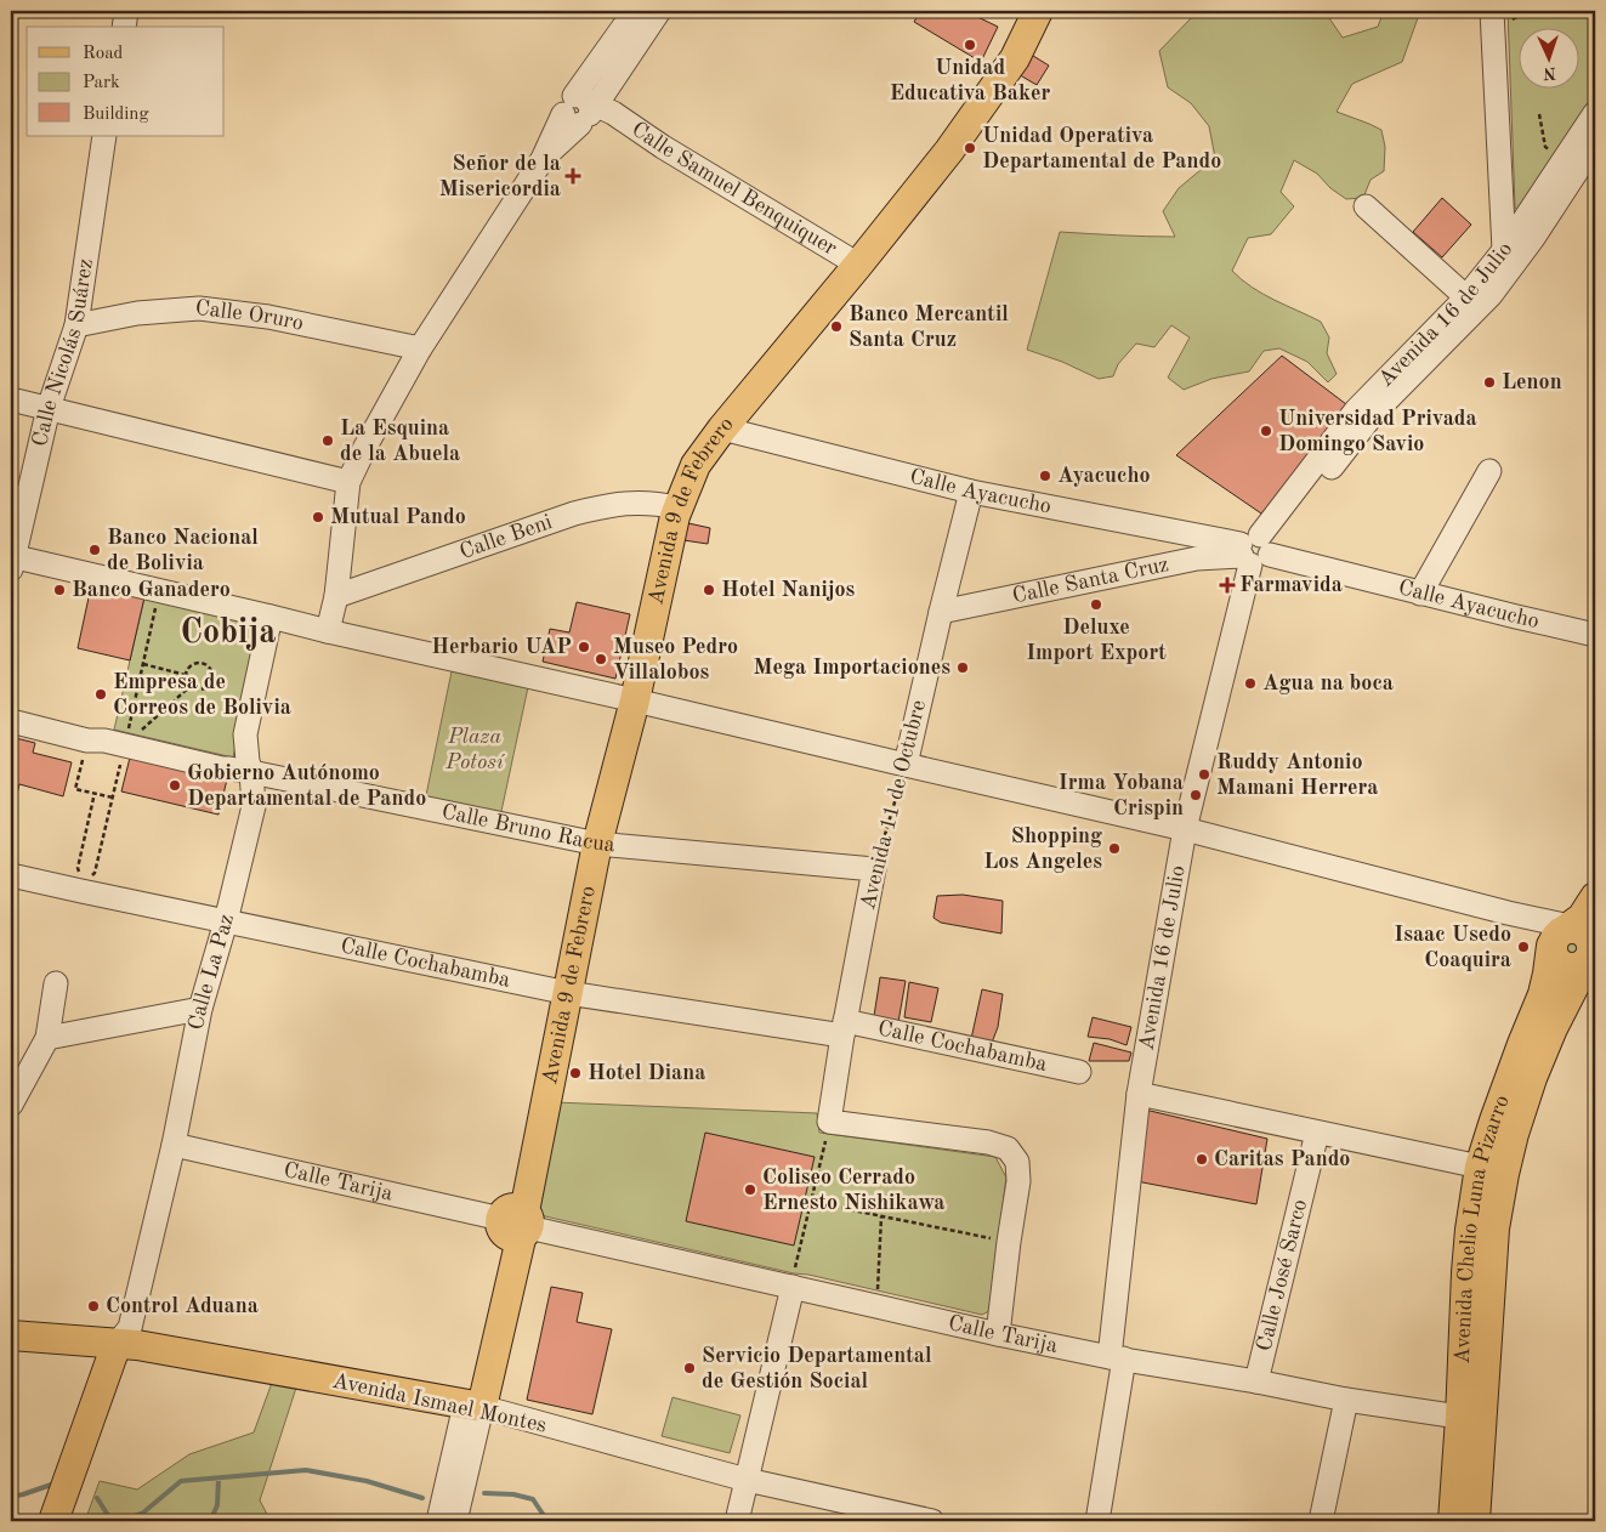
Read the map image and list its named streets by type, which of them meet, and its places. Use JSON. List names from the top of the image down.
{
  "streets": {
    "main road": ["Avenida 9 de Febrero", "Avenida Chelio Luna Pizarro", "Avenida Ismael Montes"],
    "street": [
      "Calle Samuel Benquiquer",
      "Avenida 16 de Julio",
      "Calle Oruro",
      "Calle Nicolás Suárez",
      "Calle Ayacucho",
      "Calle Beni",
      "Calle Santa Cruz",
      "Avenida 11 de Octubre",
      "Calle Bruno Racua",
      "Calle Cochabamba",
      "Calle La Paz",
      "Calle Tarija",
      "Calle José Sarco"
    ]
  },
  "crossings": [
    ["Calle Samuel Benquiquer", "Avenida 9 de Febrero"],
    ["Avenida 16 de Julio", "Calle Ayacucho"],
    ["Avenida 16 de Julio", "Calle Santa Cruz"],
    ["Avenida 16 de Julio", "Calle Tarija"],
    ["Calle Oruro", "Calle Nicolás Suárez"],
    ["Calle Ayacucho", "Avenida 9 de Febrero"],
    ["Calle Ayacucho", "Calle Santa Cruz"],
    ["Calle Ayacucho", "Avenida 11 de Octubre"],
    ["Avenida 9 de Febrero", "Calle Beni"],
    ["Avenida 9 de Febrero", "Calle Bruno Racua"],
    ["Avenida 9 de Febrero", "Calle Cochabamba"],
    ["Avenida 9 de Febrero", "Calle Tarija"],
    ["Avenida 9 de Febrero", "Avenida Ismael Montes"],
    ["Calle Santa Cruz", "Avenida 11 de Octubre"],
    ["Avenida 11 de Octubre", "Calle Bruno Racua"],
    ["Avenida 11 de Octubre", "Calle Cochabamba"],
    ["Calle Bruno Racua", "Calle La Paz"],
    ["Calle Cochabamba", "Calle La Paz"],
    ["Calle La Paz", "Calle Tarija"],
    ["Calle La Paz", "Avenida Ismael Montes"],
    ["Calle Tarija", "Avenida Chelio Luna Pizarro"],
    ["Calle Tarija", "Calle José Sarco"]
  ],
  "districts": ["Cobija"],
  "parks": ["Plaza Potosí"],
  "places": {
    "other": [
      "Unidad Educativa Baker",
      "Unidad Operativa Departamental de Pando",
      "Banco Mercantil Santa Cruz",
      "Lenon",
      "Universidad Privada Domingo Savio",
      "La Esquina de la Abuela",
      "Ayacucho",
      "Mutual Pando",
      "Banco Nacional de Bolivia",
      "Banco Ganadero",
      "Hotel Nanijos",
      "Deluxe Import Export",
      "Herbario UAP",
      "Museo Pedro Villalobos",
      "Mega Importaciones",
      "Agua na boca",
      "Empresa de Correos de Bolivia",
      "Ruddy Antonio Mamani Herrera",
      "Gobierno Autónomo Departamental de Pando",
      "Irma Yobana Crispin",
      "Shopping Los Angeles",
      "Isaac Usedo Coaquira",
      "Hotel Diana",
      "Caritas Pando",
      "Coliseo Cerrado Ernesto Nishikawa",
      "Control Aduana",
      "Servicio Departamental de Gestión Social"
    ],
    "health": ["Señor de la Misericordia", "Farmavida"]
  },
  "legend": ["Road", "Park", "Building"],
  "north": "bottom"
}
